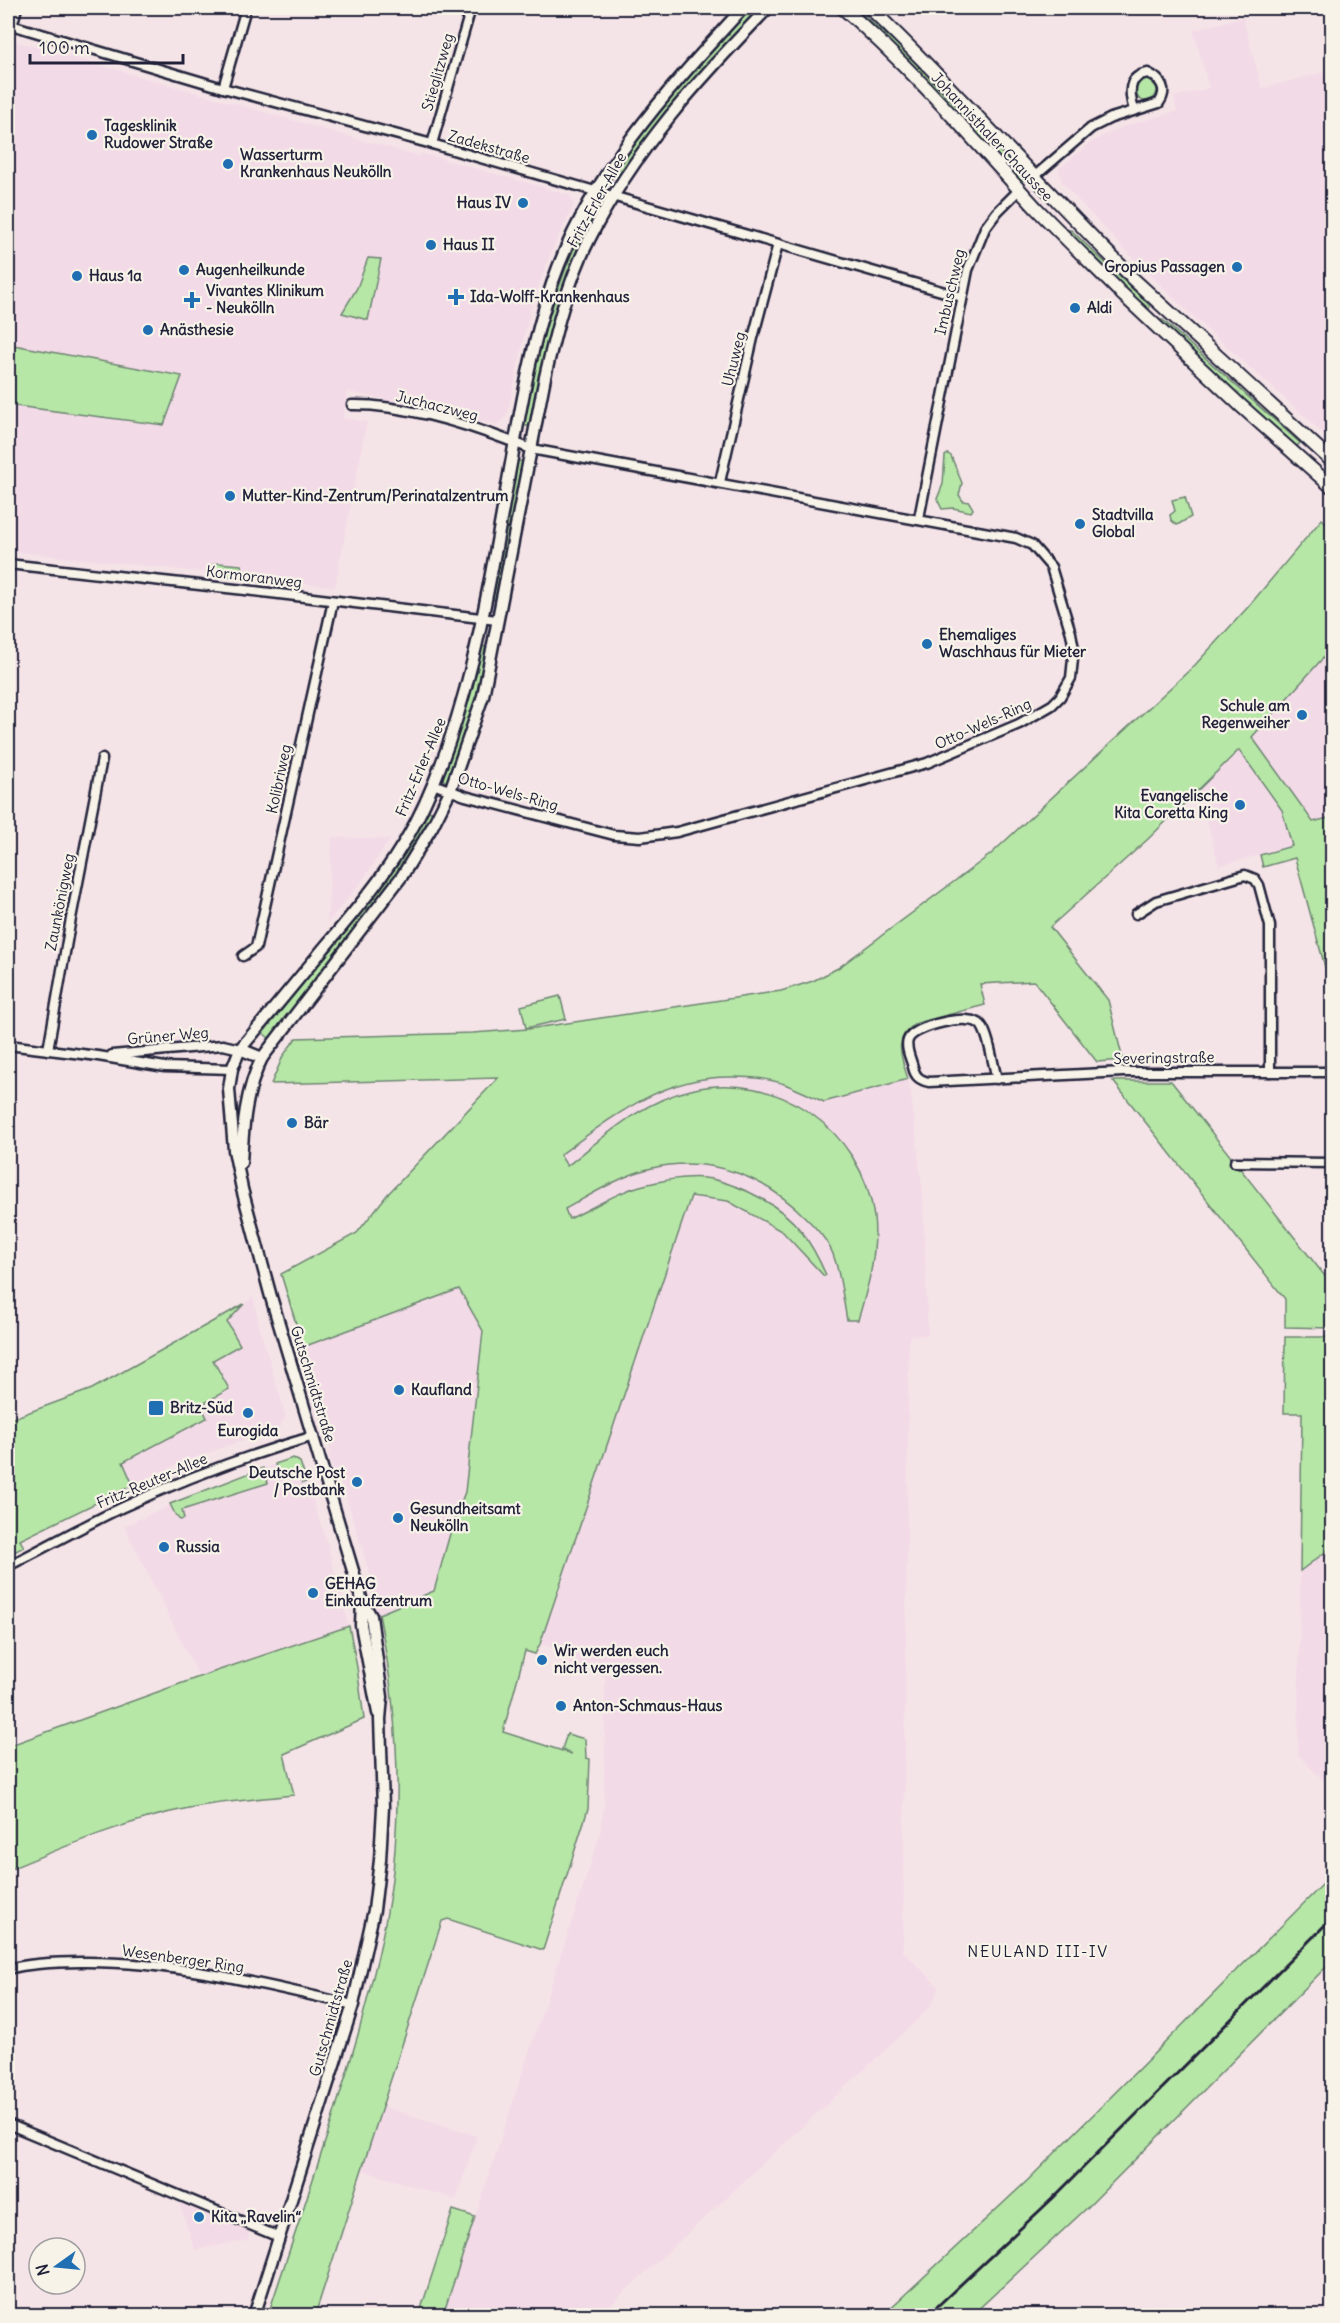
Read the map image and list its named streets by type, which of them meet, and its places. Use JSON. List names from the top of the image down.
{
  "streets": {
    "main road": ["Johannisthaler Chaussee", "Imbuschweg"],
    "street": [
      "Stieglitzweg",
      "Zadekstraße",
      "Fritz-Erler-Allee",
      "Uhuweg",
      "Juchaczweg",
      "Kormoranweg",
      "Otto-Wels-Ring",
      "Kolibriweg",
      "Zaunkönigweg",
      "Grüner Weg",
      "Severingstraße",
      "Gutschmidtstraße",
      "Fritz-Reuter-Allee",
      "Wesenberger Ring"
    ]
  },
  "crossings": [
    ["Stieglitzweg", "Zadekstraße"],
    ["Johannisthaler Chaussee", "Imbuschweg"],
    ["Zadekstraße", "Fritz-Erler-Allee"],
    ["Zadekstraße", "Imbuschweg"],
    ["Zadekstraße", "Uhuweg"],
    ["Fritz-Erler-Allee", "Juchaczweg"],
    ["Fritz-Erler-Allee", "Kormoranweg"],
    ["Fritz-Erler-Allee", "Otto-Wels-Ring"],
    ["Fritz-Erler-Allee", "Grüner Weg"],
    ["Fritz-Erler-Allee", "Gutschmidtstraße"],
    ["Imbuschweg", "Otto-Wels-Ring"],
    ["Uhuweg", "Otto-Wels-Ring"],
    ["Kormoranweg", "Kolibriweg"],
    ["Zaunkönigweg", "Grüner Weg"],
    ["Grüner Weg", "Gutschmidtstraße"],
    ["Gutschmidtstraße", "Fritz-Reuter-Allee"],
    ["Gutschmidtstraße", "Wesenberger Ring"]
  ],
  "districts": ["NEULAND III-IV"],
  "places": {
    "other": [
      "Tagesklinik Rudower Straße",
      "Wasserturm Krankenhaus Neukölln",
      "Haus IV",
      "Haus II",
      "Gropius Passagen",
      "Augenheilkunde",
      "Haus 1a",
      "Aldi",
      "Anästhesie",
      "Mutter-Kind-Zentrum/Perinatalzentrum",
      "Stadtvilla Global",
      "Ehemaliges Waschhaus für Mieter",
      "Schule am Regenweiher",
      "Evangelische Kita Coretta King",
      "Bär",
      "Kaufland",
      "Eurogida",
      "Deutsche Post / Postbank",
      "Gesundheitsamt Neukölln",
      "Russia",
      "GEHAG Einkaufzentrum",
      "Wir werden euch nicht vergessen.",
      "Anton-Schmaus-Haus",
      "Kita „Ravelin“"
    ],
    "health": ["Ida-Wolff-Krankenhaus", "Vivantes Klinikum - Neukölln"],
    "transit": ["Britz-Süd"]
  },
  "scale_bar": "100 m",
  "north": "left"
}
